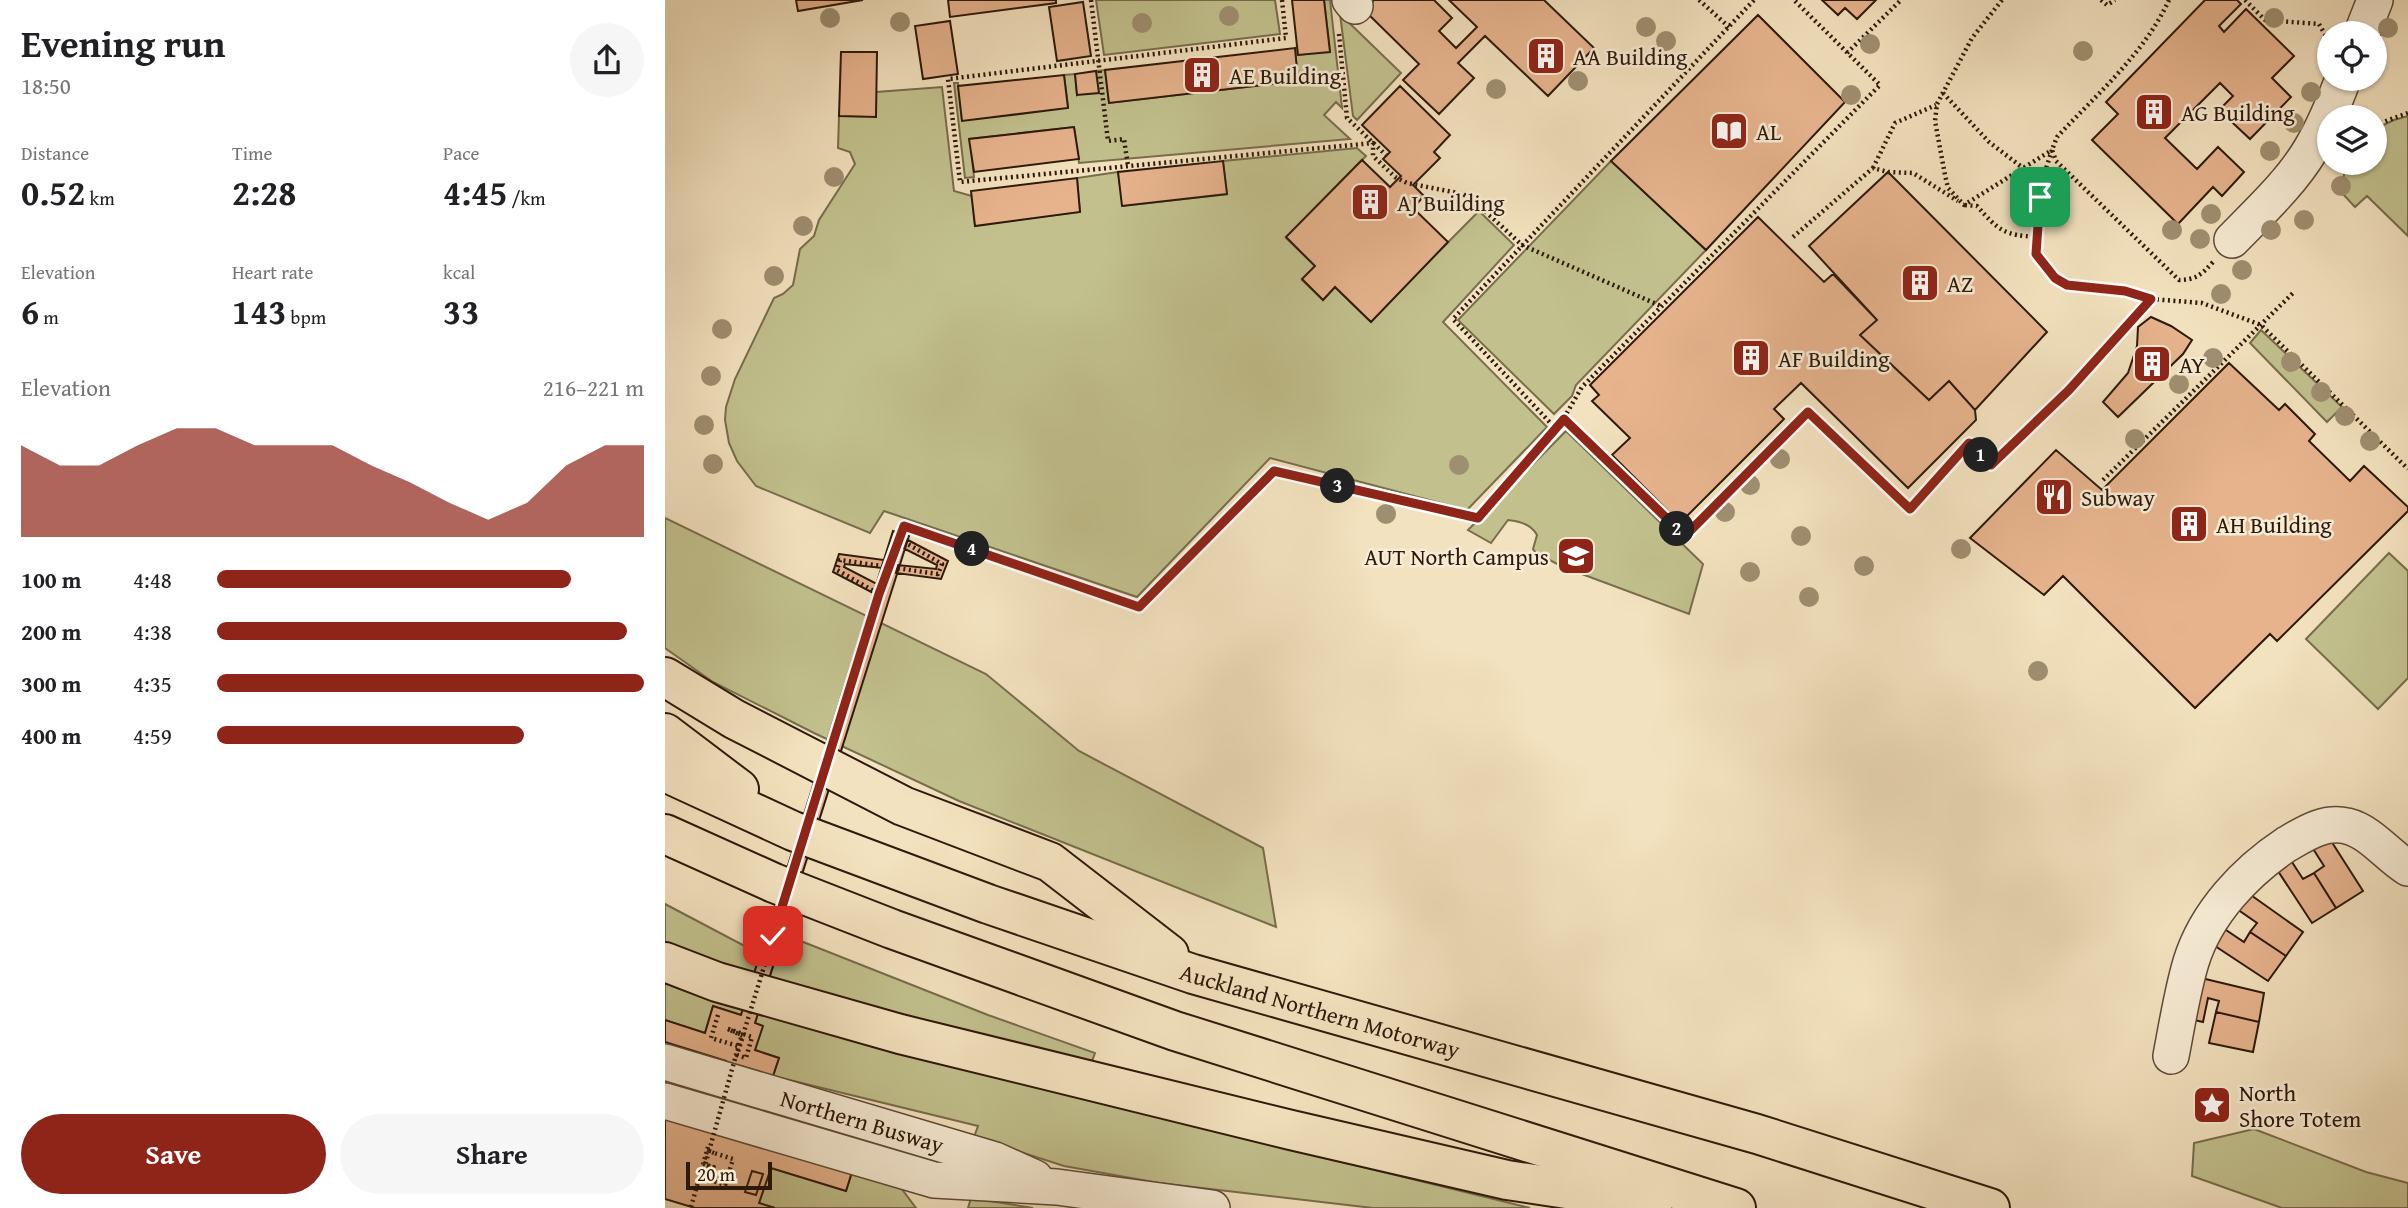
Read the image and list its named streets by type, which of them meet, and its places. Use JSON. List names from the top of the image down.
{
  "streets": {
    "highway": ["Auckland Northern Motorway"],
    "lane": ["Northern Busway"]
  },
  "places": {
    "building": [
      "AA Building",
      "AE Building",
      "AG Building",
      "AJ Building",
      "AZ",
      "AF Building",
      "AY",
      "AH Building"
    ],
    "library": ["AL"],
    "restaurant": ["Subway"],
    "school or university": ["AUT North Campus"],
    "place": ["North Shore Totem"]
  },
  "scale_bar": "20 m",
  "page": {
    "heading": ["Evening run", "18:50"],
    "stats": [
      ["Distance", "0.52 km"],
      ["Time", "2:28"],
      ["Pace", "4:45 /km"],
      ["Elevation", "6 m"],
      ["Heart rate", "143 bpm"],
      ["kcal", "33"]
    ],
    "chart": ["Elevation", "216–221 m"],
    "pins": [
      "1",
      "3",
      "2",
      "4"
    ],
    "list": [
      {
        "name": "100 m",
        "note": "4:48"
      },
      {
        "name": "200 m",
        "note": "4:38"
      },
      {
        "name": "300 m",
        "note": "4:35"
      },
      {
        "name": "400 m",
        "note": "4:59"
      }
    ],
    "buttons": ["Save", "Share"],
    "scale": "20 m"
  }
}
